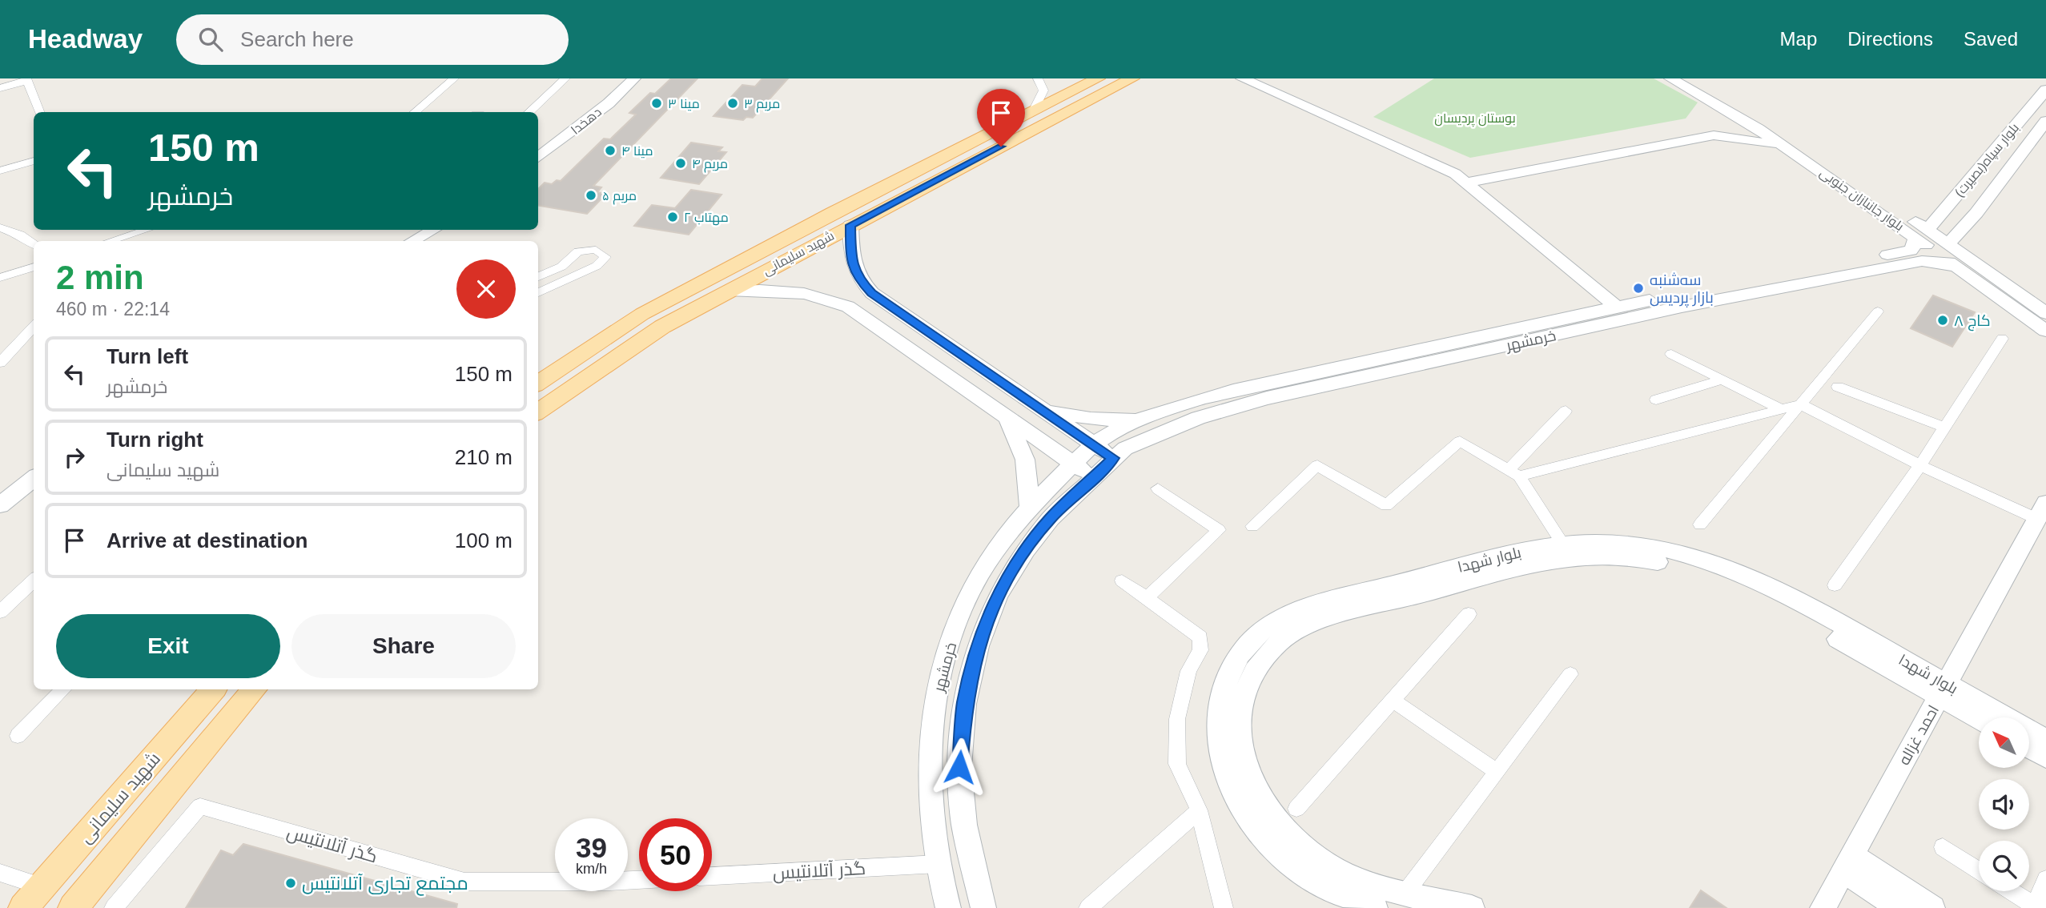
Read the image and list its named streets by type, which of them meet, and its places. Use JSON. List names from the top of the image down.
{
  "streets": {
    "main road": [
      "دهخدا",
      "بلوار سپاه(بصیرت)",
      "بلوار جانبازان جنوبی",
      "شهید سلیمانی",
      "خرمشهر",
      "بلوار شهدا",
      "احمد غزاله"
    ],
    "street": ["گذر آتلانتیس"]
  },
  "crossings": [
    ["بلوار سپاه(بصیرت)", "بلوار جانبازان جنوبی"],
    ["بلوار سپاه(بصیرت)", "خرمشهر"],
    ["بلوار جانبازان جنوبی", "خرمشهر"],
    ["خرمشهر", "گذر آتلانتیس"],
    ["بلوار شهدا", "احمد غزاله"]
  ],
  "parks": ["بوستان پردیسان"],
  "places": [
    "مینا ۳",
    "مریم ۳",
    "مینا ۴",
    "مریم ۴",
    "مریم ۵",
    "مهتاب ۲",
    "سه‌شنبه بازار پردیس",
    "کاج ۸",
    "مجتمع تجاری آتلانتیس"
  ],
  "north": "top left",
  "page": {
    "header": "Headway",
    "search": "Search here",
    "nav": ["Map", "Directions", "Saved"],
    "turn": ["150 m", "خرمشهر"],
    "heading": ["2 min", "460 m · 22:14"],
    "list": [
      {
        "name": "Turn left",
        "note": "خرمشهر",
        "value": "150 m"
      },
      {
        "name": "Turn right",
        "note": "شهید سلیمانی",
        "value": "210 m"
      },
      {
        "name": "Arrive at destination",
        "value": "100 m"
      }
    ],
    "buttons": ["Exit", "Share"],
    "speed": "39 km/h",
    "limit": "50"
  }
}
